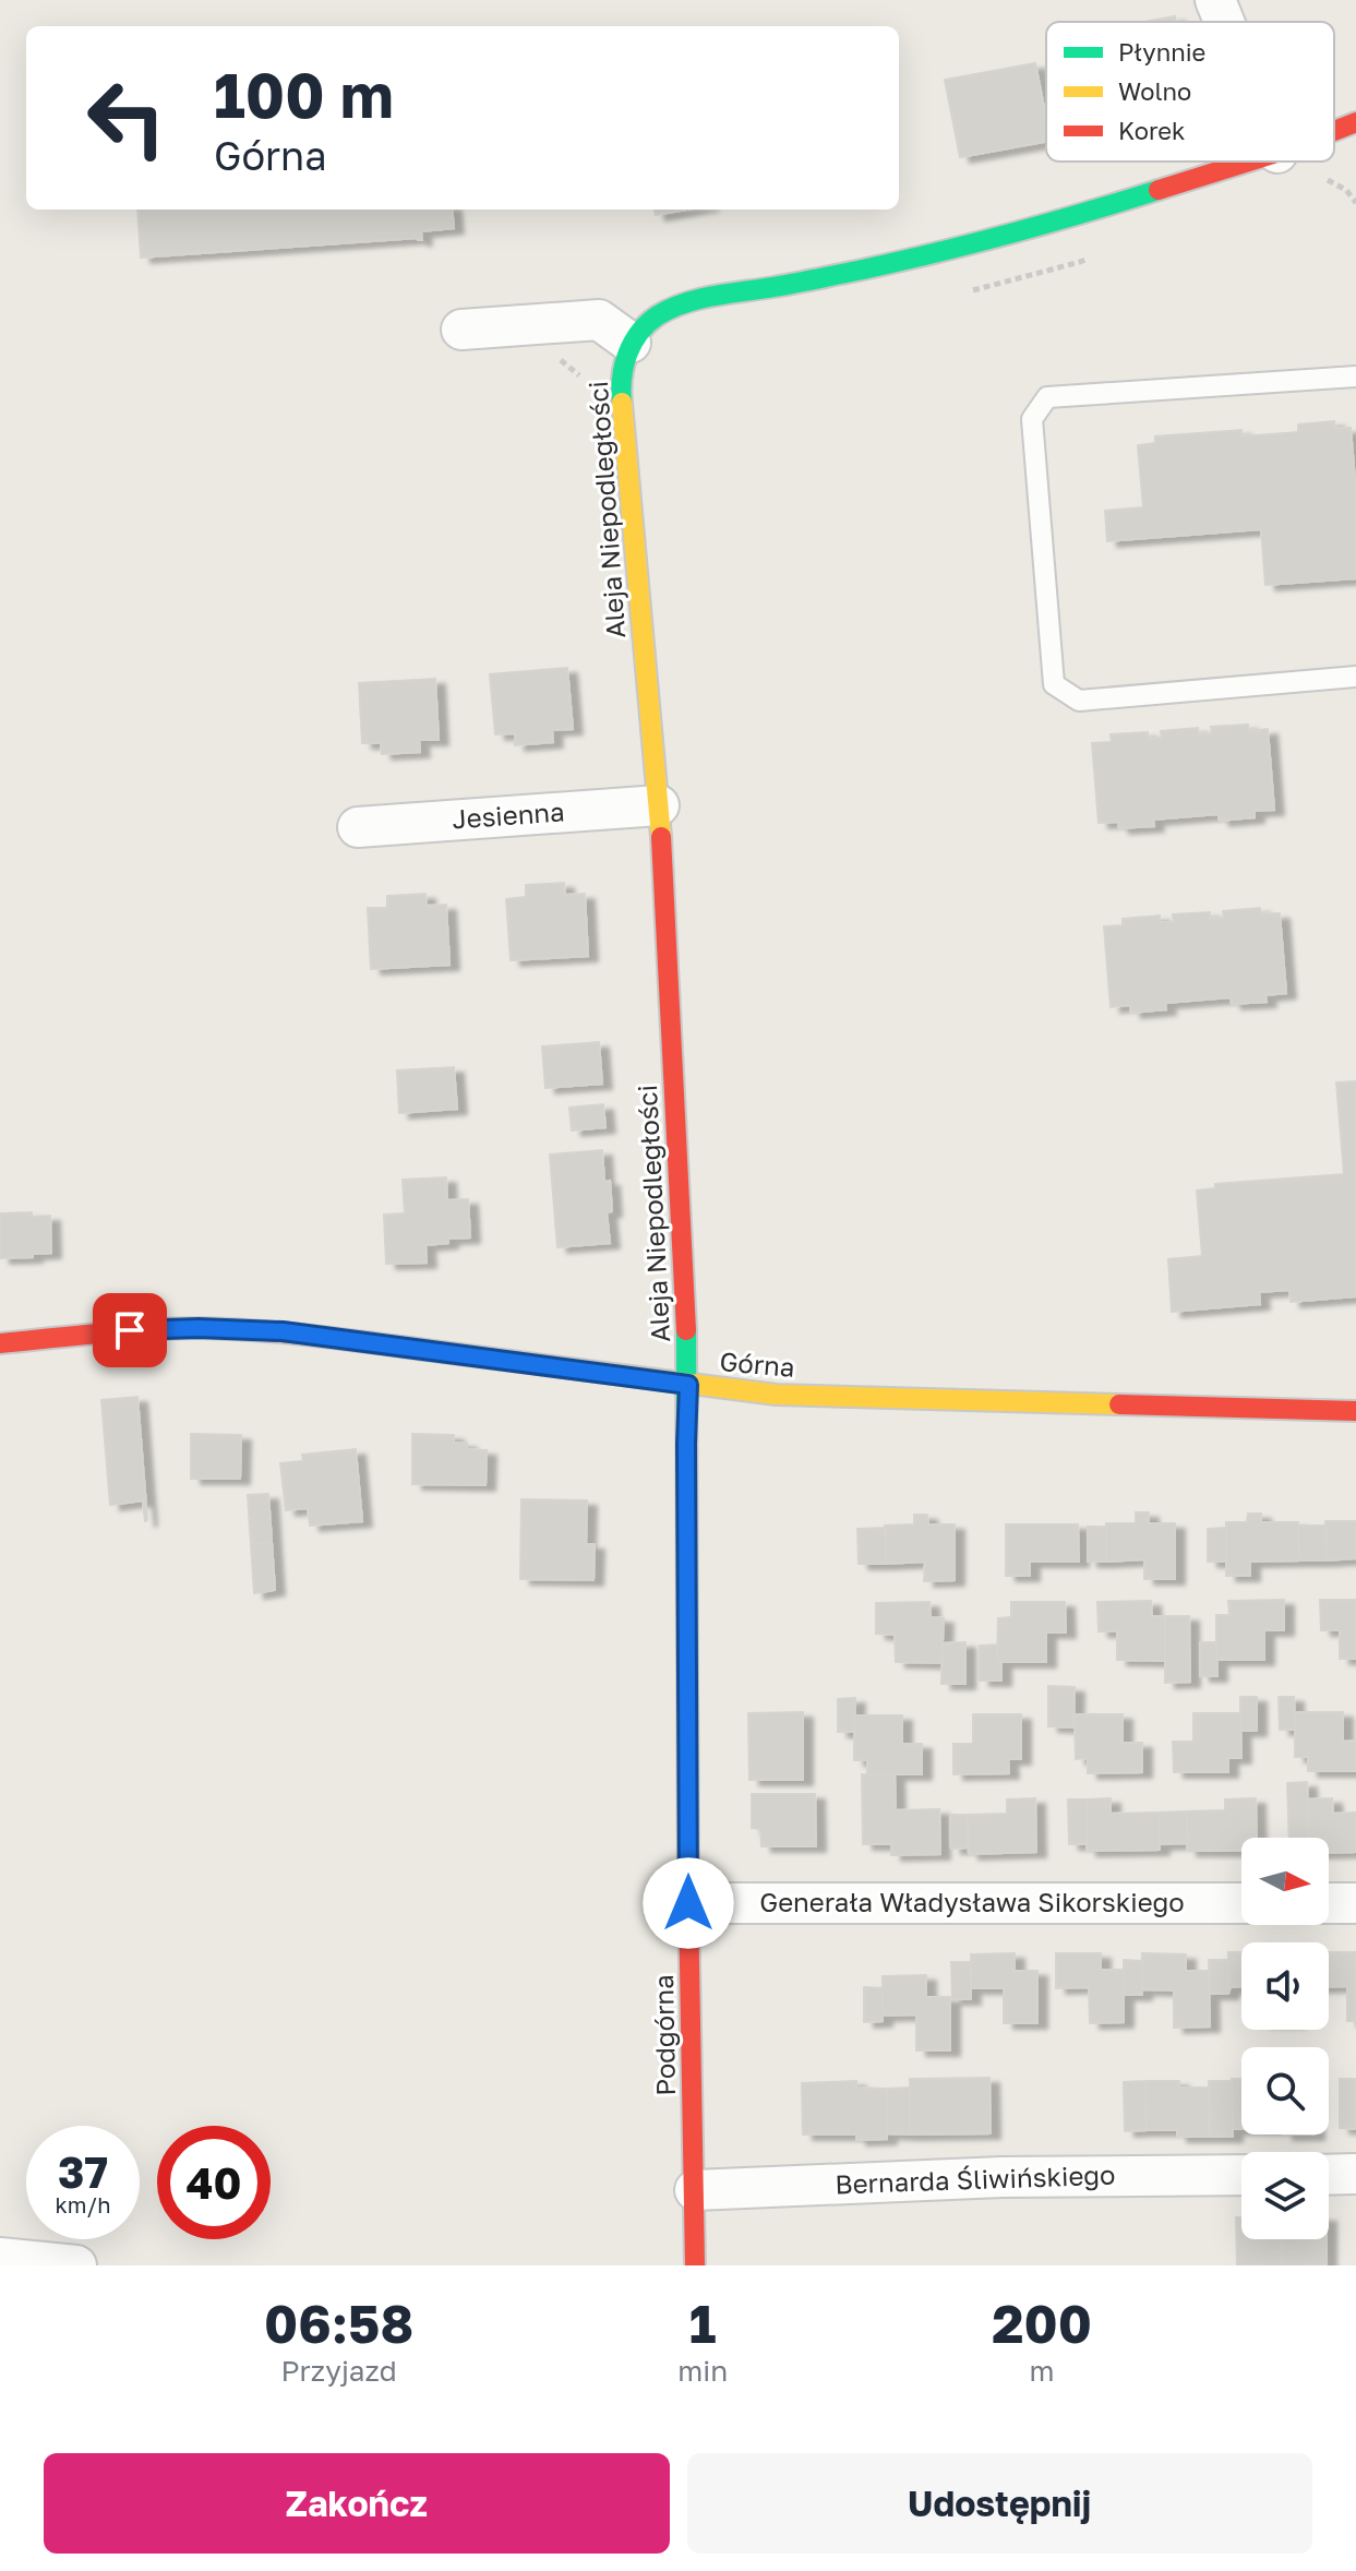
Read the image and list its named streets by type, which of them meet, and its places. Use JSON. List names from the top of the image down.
{
  "streets": {
    "street": [
      "Aleja Niepodległości",
      "Jesienna",
      "Górna",
      "Generała Władysława Sikorskiego",
      "Podgórna",
      "Bernarda Śliwińskiego"
    ]
  },
  "crossings": [
    ["Aleja Niepodległości", "Jesienna"],
    ["Aleja Niepodległości", "Górna"],
    ["Aleja Niepodległości", "Podgórna"],
    ["Górna", "Podgórna"],
    ["Generała Władysława Sikorskiego", "Podgórna"],
    ["Podgórna", "Bernarda Śliwińskiego"]
  ],
  "legend": ["Płynnie", "Wolno", "Korek"],
  "north": "right",
  "page": {
    "turn": ["100 m", "Górna"],
    "speed": "37 km/h",
    "limit": "40",
    "eta": [
      "06:58",
      "Przyjazd",
      "1",
      "min",
      "200",
      "m"
    ],
    "buttons": ["Zakończ", "Udostępnij"]
  }
}
